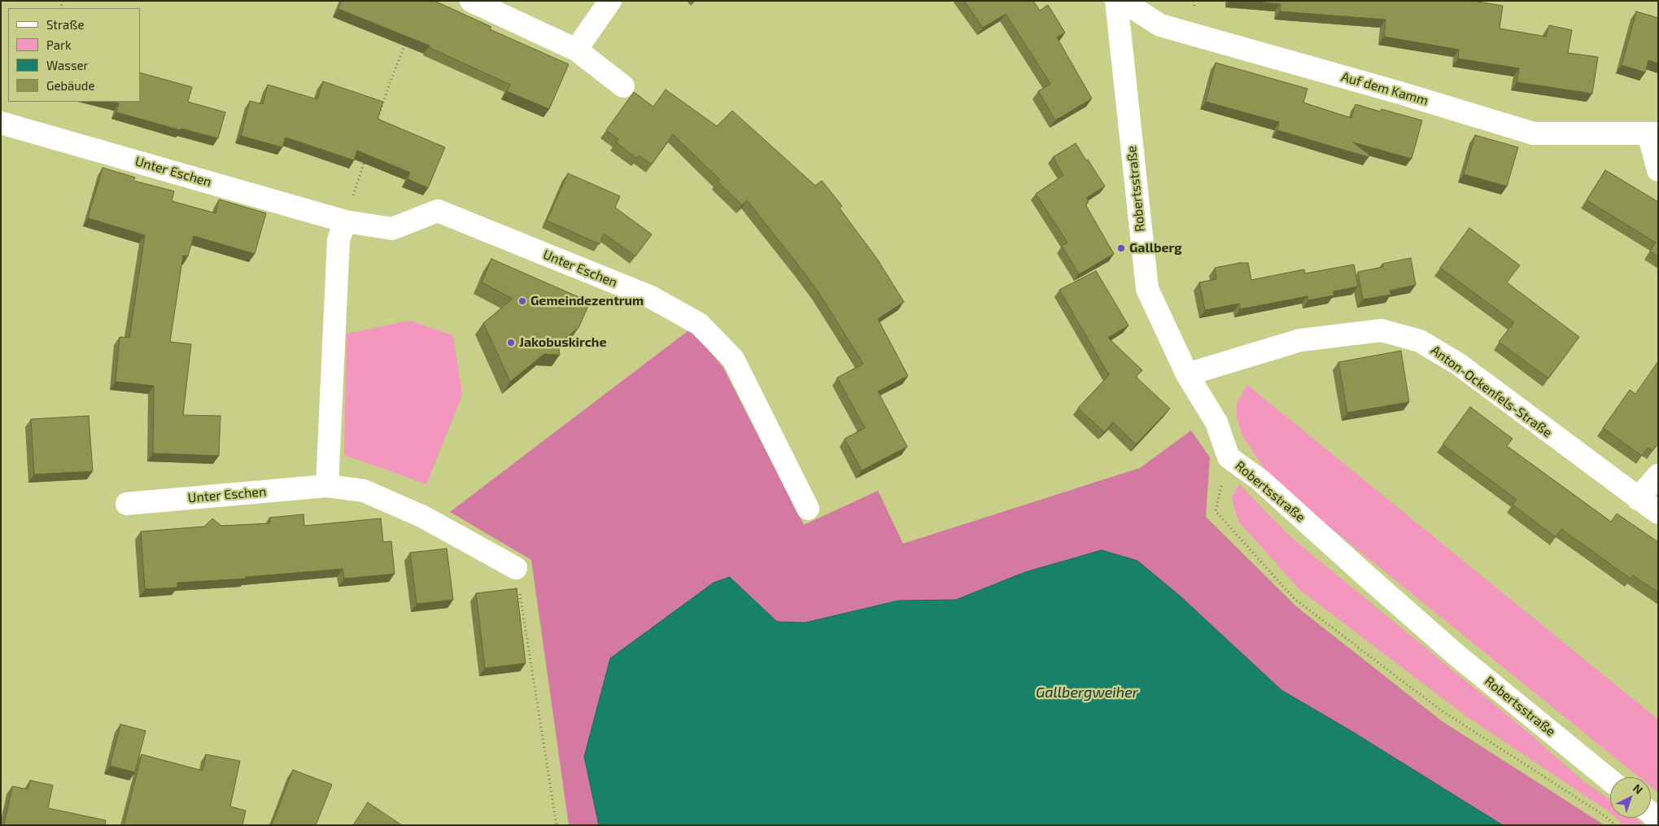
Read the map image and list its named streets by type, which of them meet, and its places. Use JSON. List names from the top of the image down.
{
  "streets": {
    "street": [
      "Auf dem Kamm",
      "Unter Eschen",
      "Robertsstraße",
      "Anton-Ockenfels-Straße"
    ]
  },
  "crossings": [
    ["Robertsstraße", "Anton-Ockenfels-Straße"]
  ],
  "water": ["Gallbergweiher"],
  "places": ["Gallberg", "Gemeindezentrum", "Jakobuskirche"],
  "legend": [
    "Straße",
    "Park",
    "Wasser",
    "Gebäude"
  ],
  "north": "top right"
}
